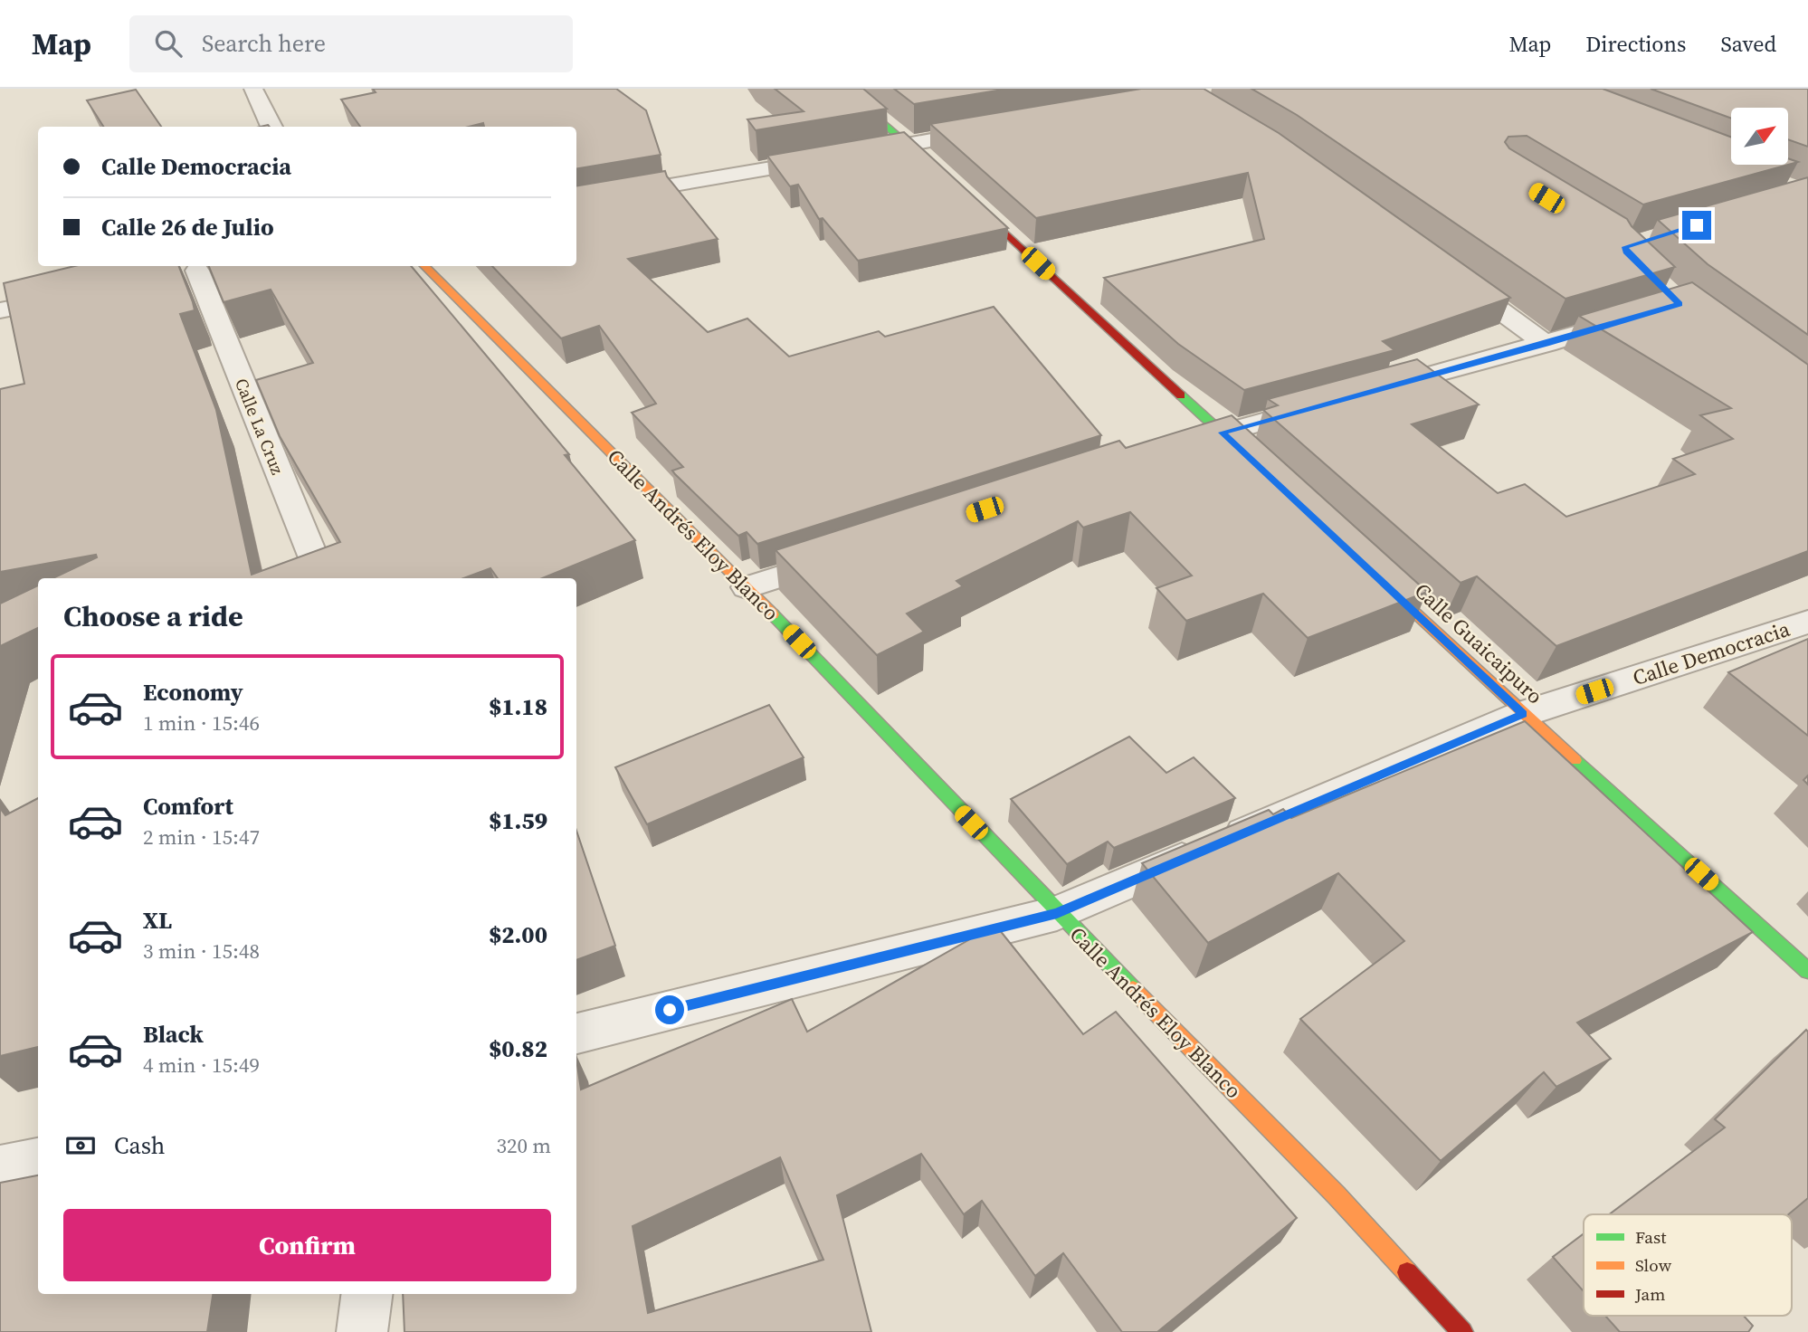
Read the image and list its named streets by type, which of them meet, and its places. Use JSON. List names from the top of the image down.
{
  "streets": {
    "street": [
      "Calle La Cruz",
      "Calle Andrés Eloy Blanco",
      "Calle Guaicaipuro",
      "Calle Democracia"
    ]
  },
  "crossings": [
    ["Calle Andrés Eloy Blanco", "Calle Democracia"],
    ["Calle Guaicaipuro", "Calle Democracia"]
  ],
  "legend": ["Fast", "Slow", "Jam"],
  "north": "top right",
  "page": {
    "header": "Map",
    "search": "Search here",
    "nav": ["Map", "Directions", "Saved"],
    "banner": ["Calle Democracia", "Calle 26 de Julio"],
    "heading": "Choose a ride",
    "list": [
      {
        "name": "Economy",
        "note": "1 min · 15:46",
        "value": "$1.18"
      },
      {
        "name": "Comfort",
        "note": "2 min · 15:47",
        "value": "$1.59"
      },
      {
        "name": "XL",
        "note": "3 min · 15:48",
        "value": "$2.00"
      },
      {
        "name": "Black",
        "note": "4 min · 15:49",
        "value": "$0.82"
      }
    ],
    "pay": ["Cash", "320 m"],
    "buttons": "Confirm"
  }
}
